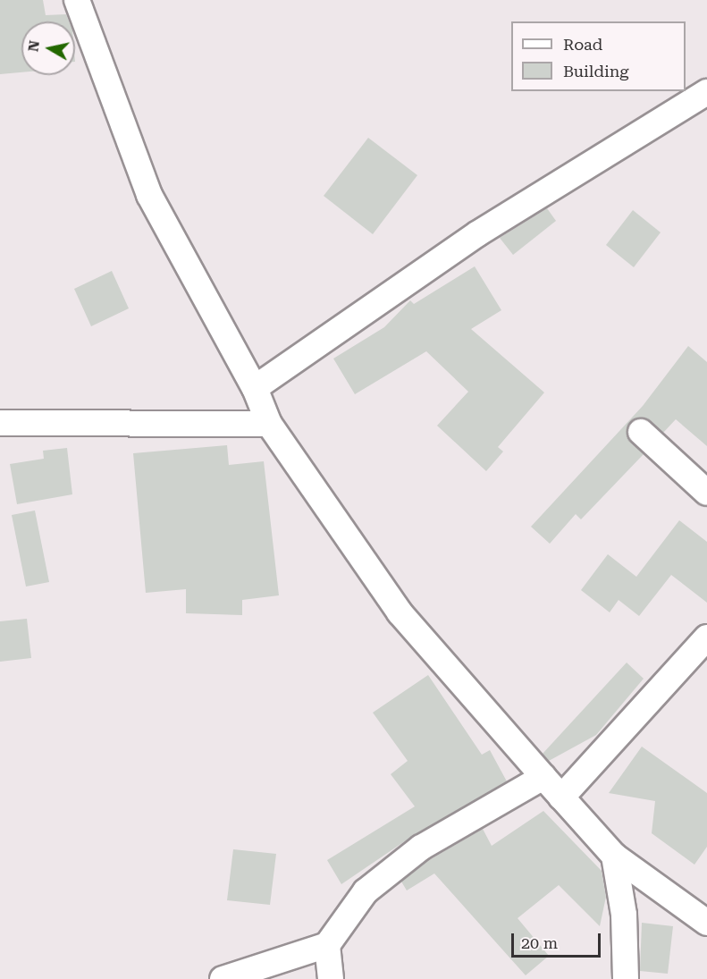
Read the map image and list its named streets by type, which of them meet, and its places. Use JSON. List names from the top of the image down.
{
  "legend": ["Road", "Building"],
  "scale_bar": "20 m",
  "north": "left"
}
